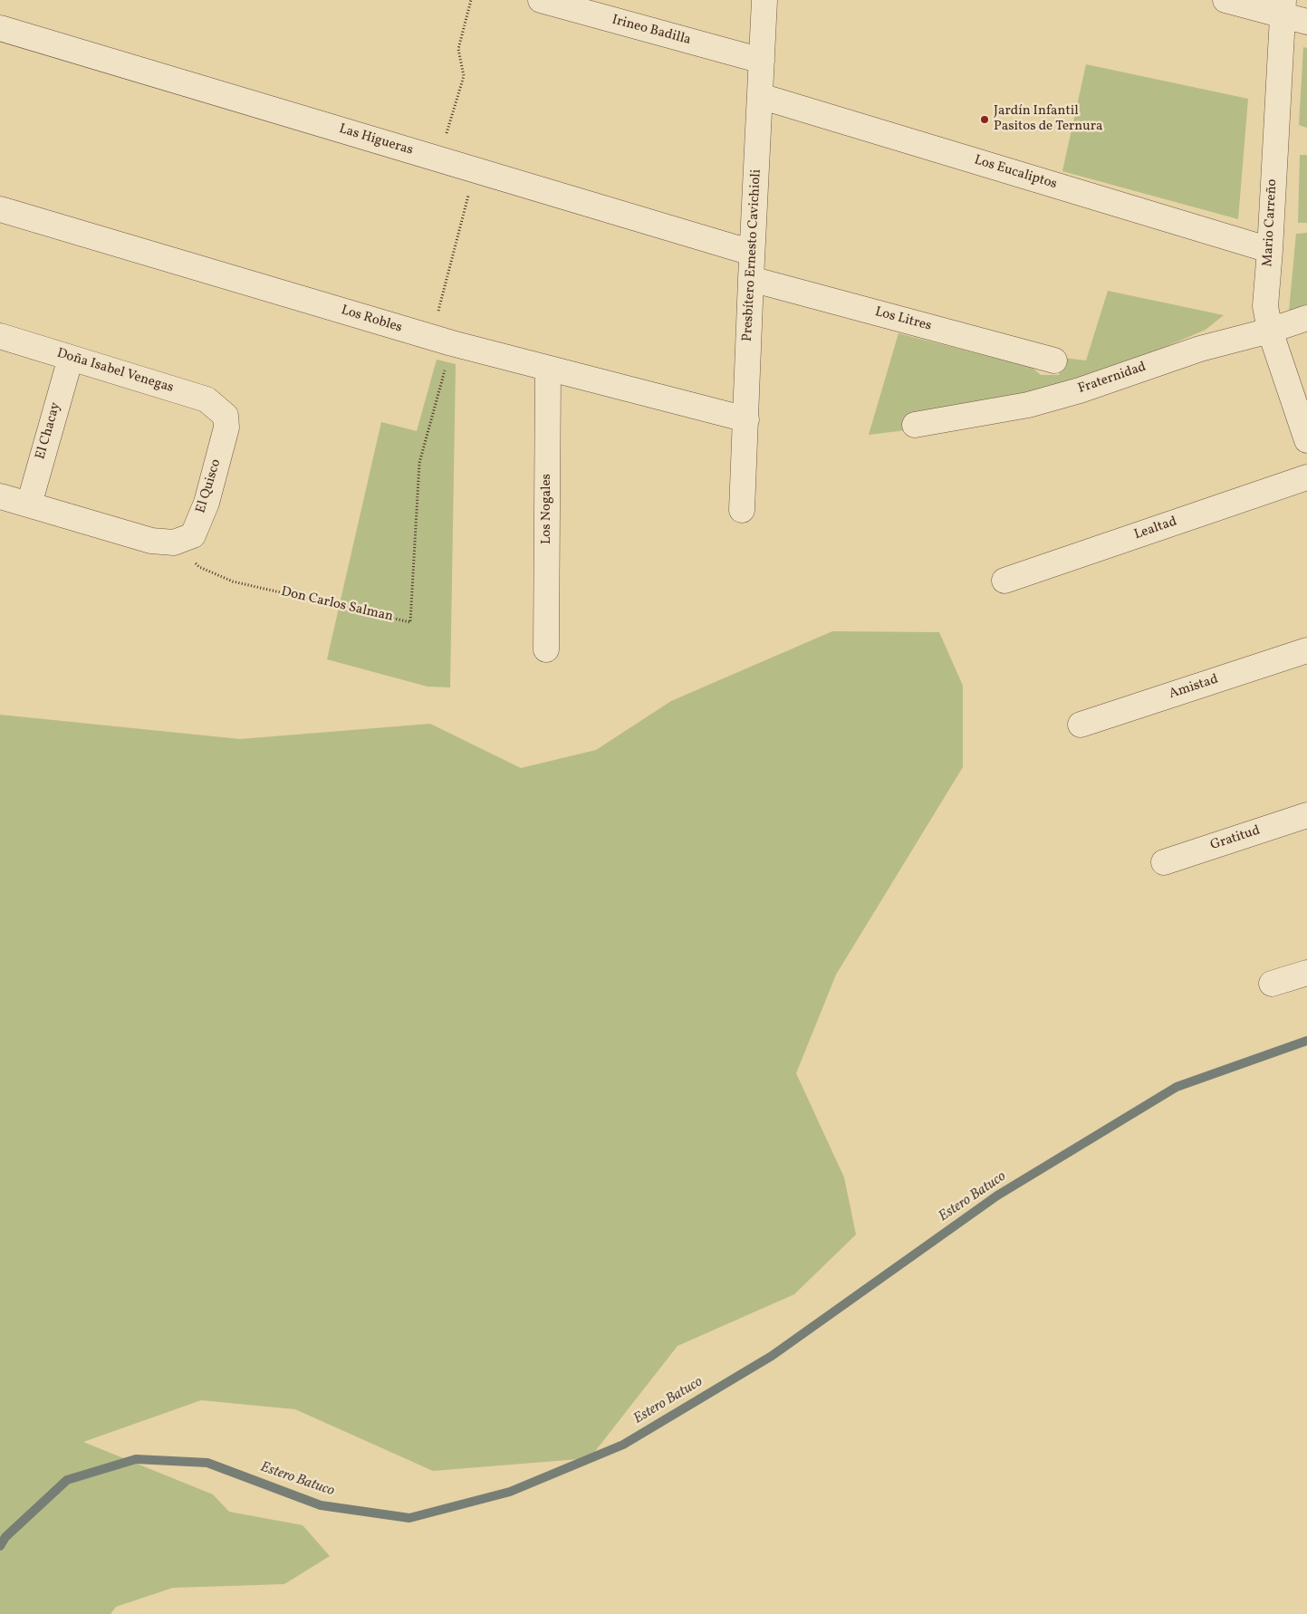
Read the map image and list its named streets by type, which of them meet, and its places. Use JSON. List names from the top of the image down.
{
  "streets": {
    "street": [
      "Irineo Badilla",
      "Las Higueras",
      "Los Eucaliptos",
      "Mario Carreño",
      "Presbítero Ernesto Cavichioli",
      "Los Robles",
      "Los Litres",
      "Doña Isabel Venegas",
      "Fraternidad",
      "El Chacay",
      "El Quisco",
      "Los Nogales",
      "Lealtad",
      "Amistad",
      "Gratitud"
    ],
    "path": ["Don Carlos Salman"]
  },
  "crossings": [
    ["Irineo Badilla", "Presbítero Ernesto Cavichioli"],
    ["Las Higueras", "Presbítero Ernesto Cavichioli"],
    ["Los Eucaliptos", "Mario Carreño"],
    ["Los Eucaliptos", "Presbítero Ernesto Cavichioli"],
    ["Mario Carreño", "Fraternidad"],
    ["Presbítero Ernesto Cavichioli", "Los Robles"],
    ["Presbítero Ernesto Cavichioli", "Los Litres"],
    ["Los Robles", "Los Nogales"],
    ["Los Robles", "Don Carlos Salman"],
    ["Doña Isabel Venegas", "El Chacay"],
    ["Doña Isabel Venegas", "El Quisco"],
    ["El Quisco", "Don Carlos Salman"]
  ],
  "water": ["Estero Batuco"],
  "places": ["Jardín Infantil Pasitos de Ternura"]
}
